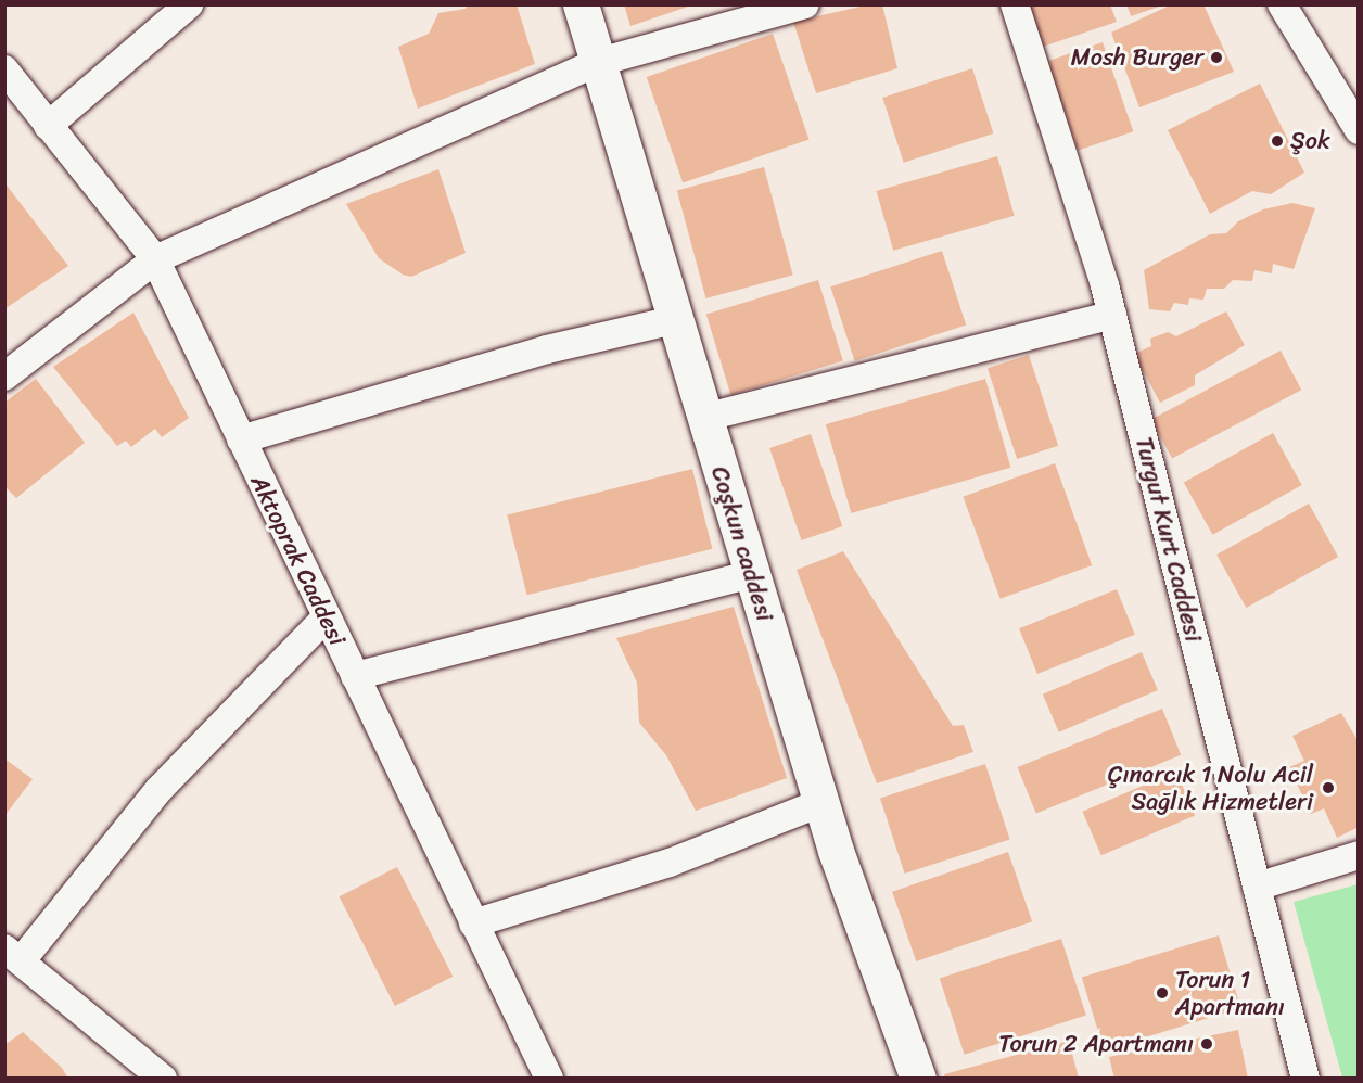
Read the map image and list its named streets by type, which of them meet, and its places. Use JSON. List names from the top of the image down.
{
  "streets": {
    "street": ["Turgut Kurt Caddesi", "Coşkun caddesi", "Aktoprak Caddesi"]
  },
  "places": [
    "Mosh Burger",
    "Şok",
    "Çınarcık 1 Nolu Acil Sağlık Hizmetleri",
    "Torun 1 Apartmanı",
    "Torun 2 Apartmanı"
  ]
}
